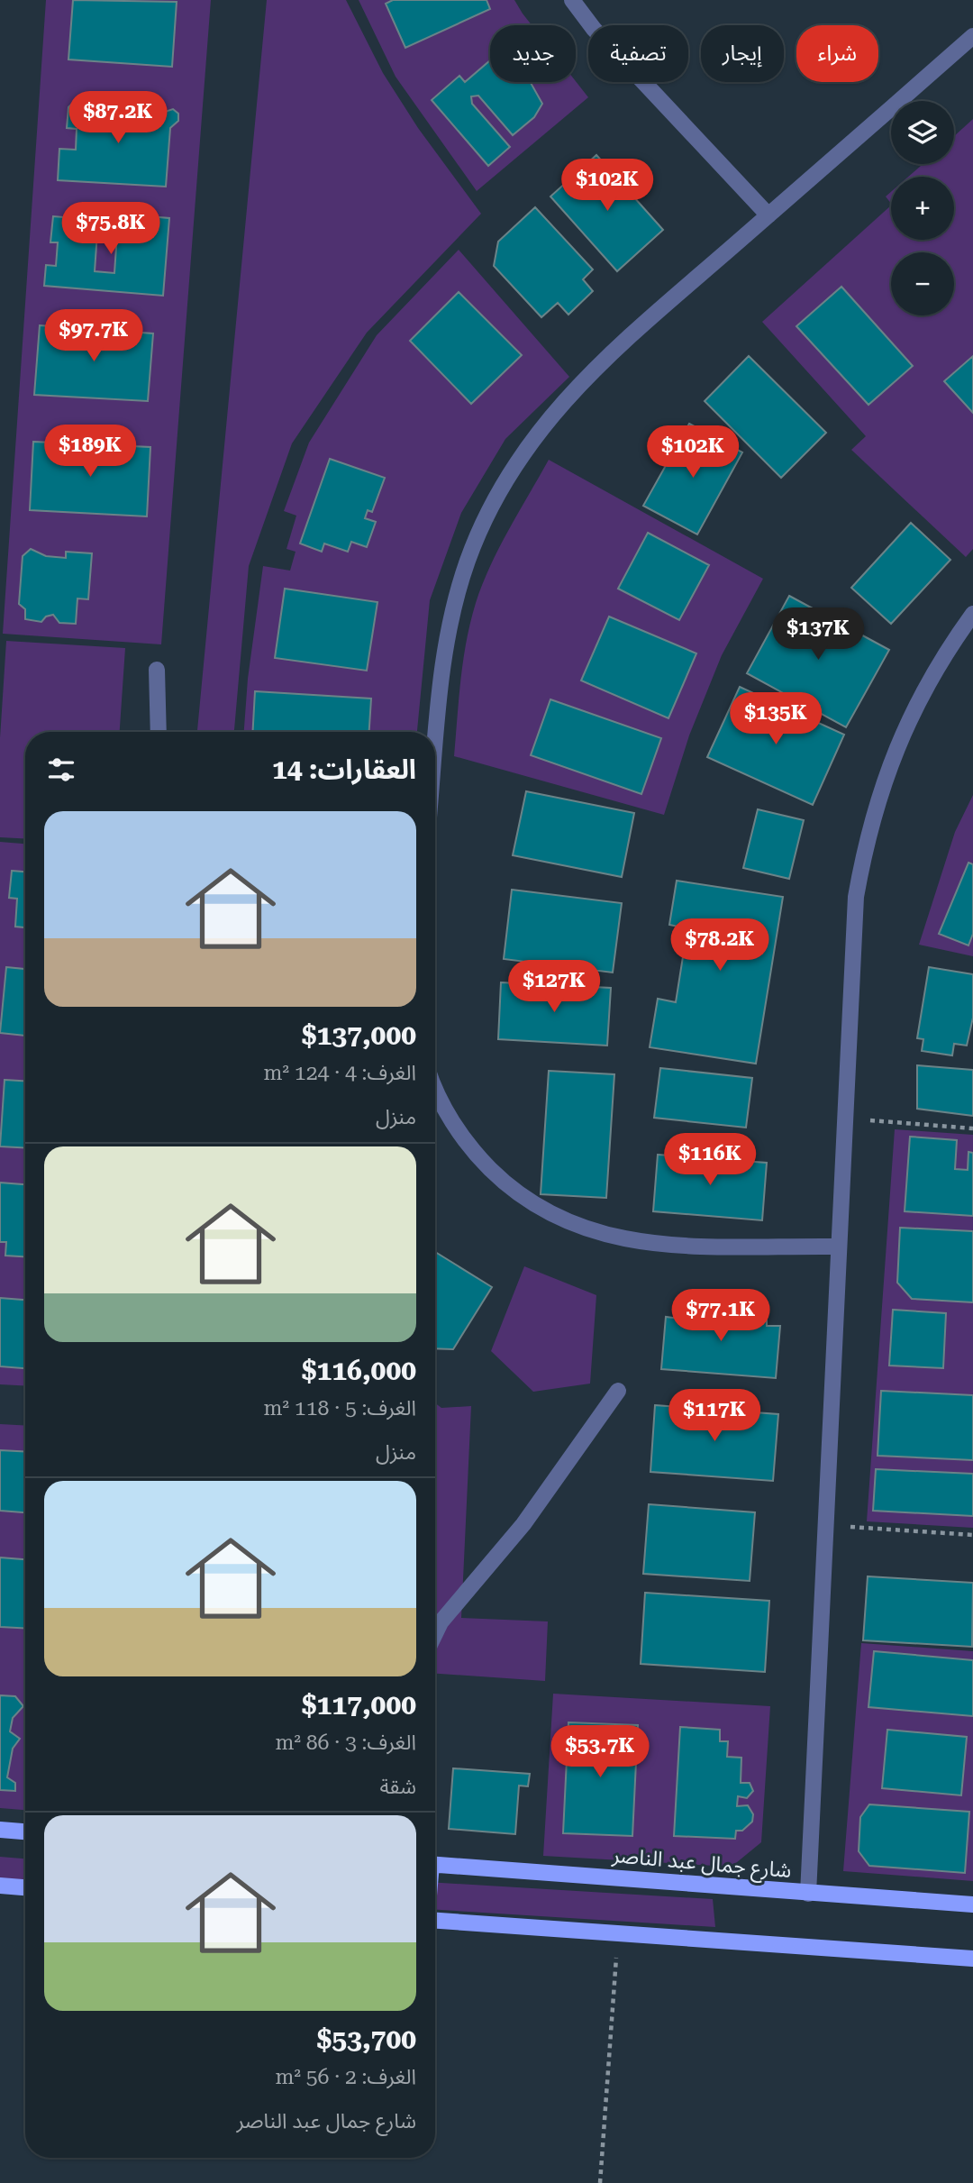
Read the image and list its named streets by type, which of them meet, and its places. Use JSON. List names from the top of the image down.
{
  "streets": {
    "main road": ["شارع جمال عبد الناصر"]
  },
  "page": {
    "chip": [
      "شراء",
      "إيجار",
      "تصفية",
      "جديد"
    ],
    "price": [
      "$87.2K",
      "$102K",
      "$75.8K",
      "$97.7K",
      "$189K",
      "$102K",
      "$137K",
      "$135K",
      "$78.2K",
      "$127K",
      "$116K",
      "$77.1K",
      "$117K",
      "$53.7K"
    ],
    "map_buttons": ["+", "−"],
    "heading": "العقارات: 14",
    "list": [
      {
        "name": "$137,000",
        "note": "الغرف: 4 · 124 m² · منزل"
      },
      {
        "name": "$116,000",
        "note": "الغرف: 5 · 118 m² · منزل"
      },
      {
        "name": "$117,000",
        "note": "الغرف: 3 · 86 m² · شقة"
      },
      {
        "name": "$53,700",
        "note": "الغرف: 2 · 56 m² · شارع جمال عبد الناصر"
      }
    ]
  }
}
